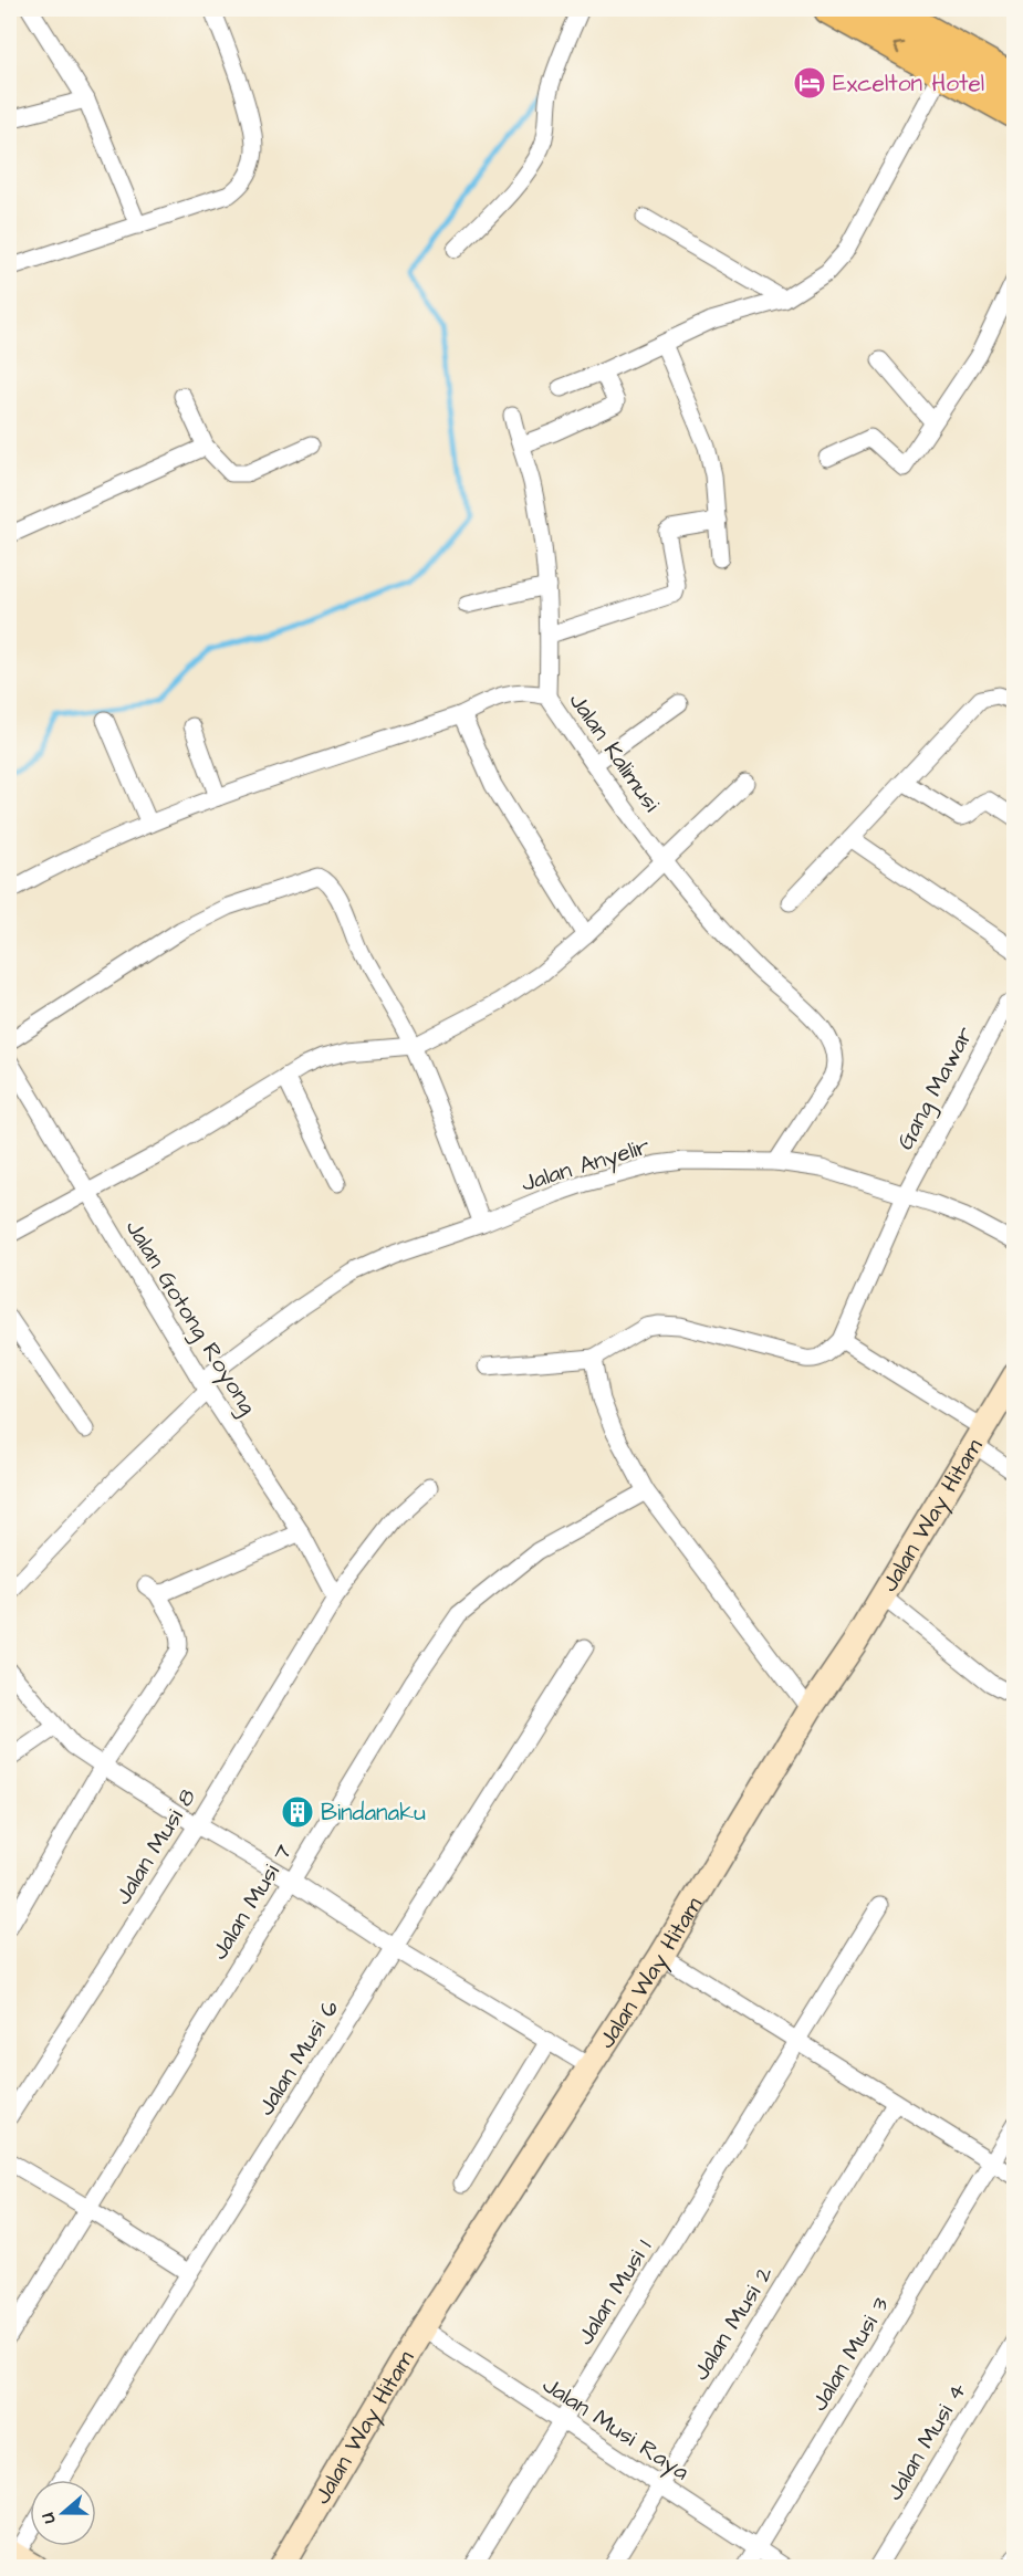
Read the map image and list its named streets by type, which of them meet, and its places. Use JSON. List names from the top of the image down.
{
  "streets": {
    "street": [
      "Jalan Kalimusi",
      "Gang Mawar",
      "Jalan Anyelir",
      "Jalan Gotong Royong",
      "Jalan Way Hitam",
      "Jalan Musi 8",
      "Jalan Musi 7",
      "Jalan Musi 6",
      "Jalan Musi 1",
      "Jalan Musi 2",
      "Jalan Musi 3",
      "Jalan Musi Raya",
      "Jalan Musi 4"
    ]
  },
  "crossings": [
    ["Jalan Kalimusi", "Jalan Anyelir"],
    ["Gang Mawar", "Jalan Anyelir"],
    ["Jalan Anyelir", "Jalan Gotong Royong"],
    ["Jalan Gotong Royong", "Jalan Musi 8"],
    ["Jalan Way Hitam", "Jalan Musi Raya"],
    ["Jalan Musi 1", "Jalan Musi Raya"],
    ["Jalan Musi 2", "Jalan Musi Raya"],
    ["Jalan Musi 3", "Jalan Musi Raya"]
  ],
  "places": {
    "hotel": ["Excelton Hotel"],
    "building": ["Bindanaku"]
  },
  "north": "left"
}
